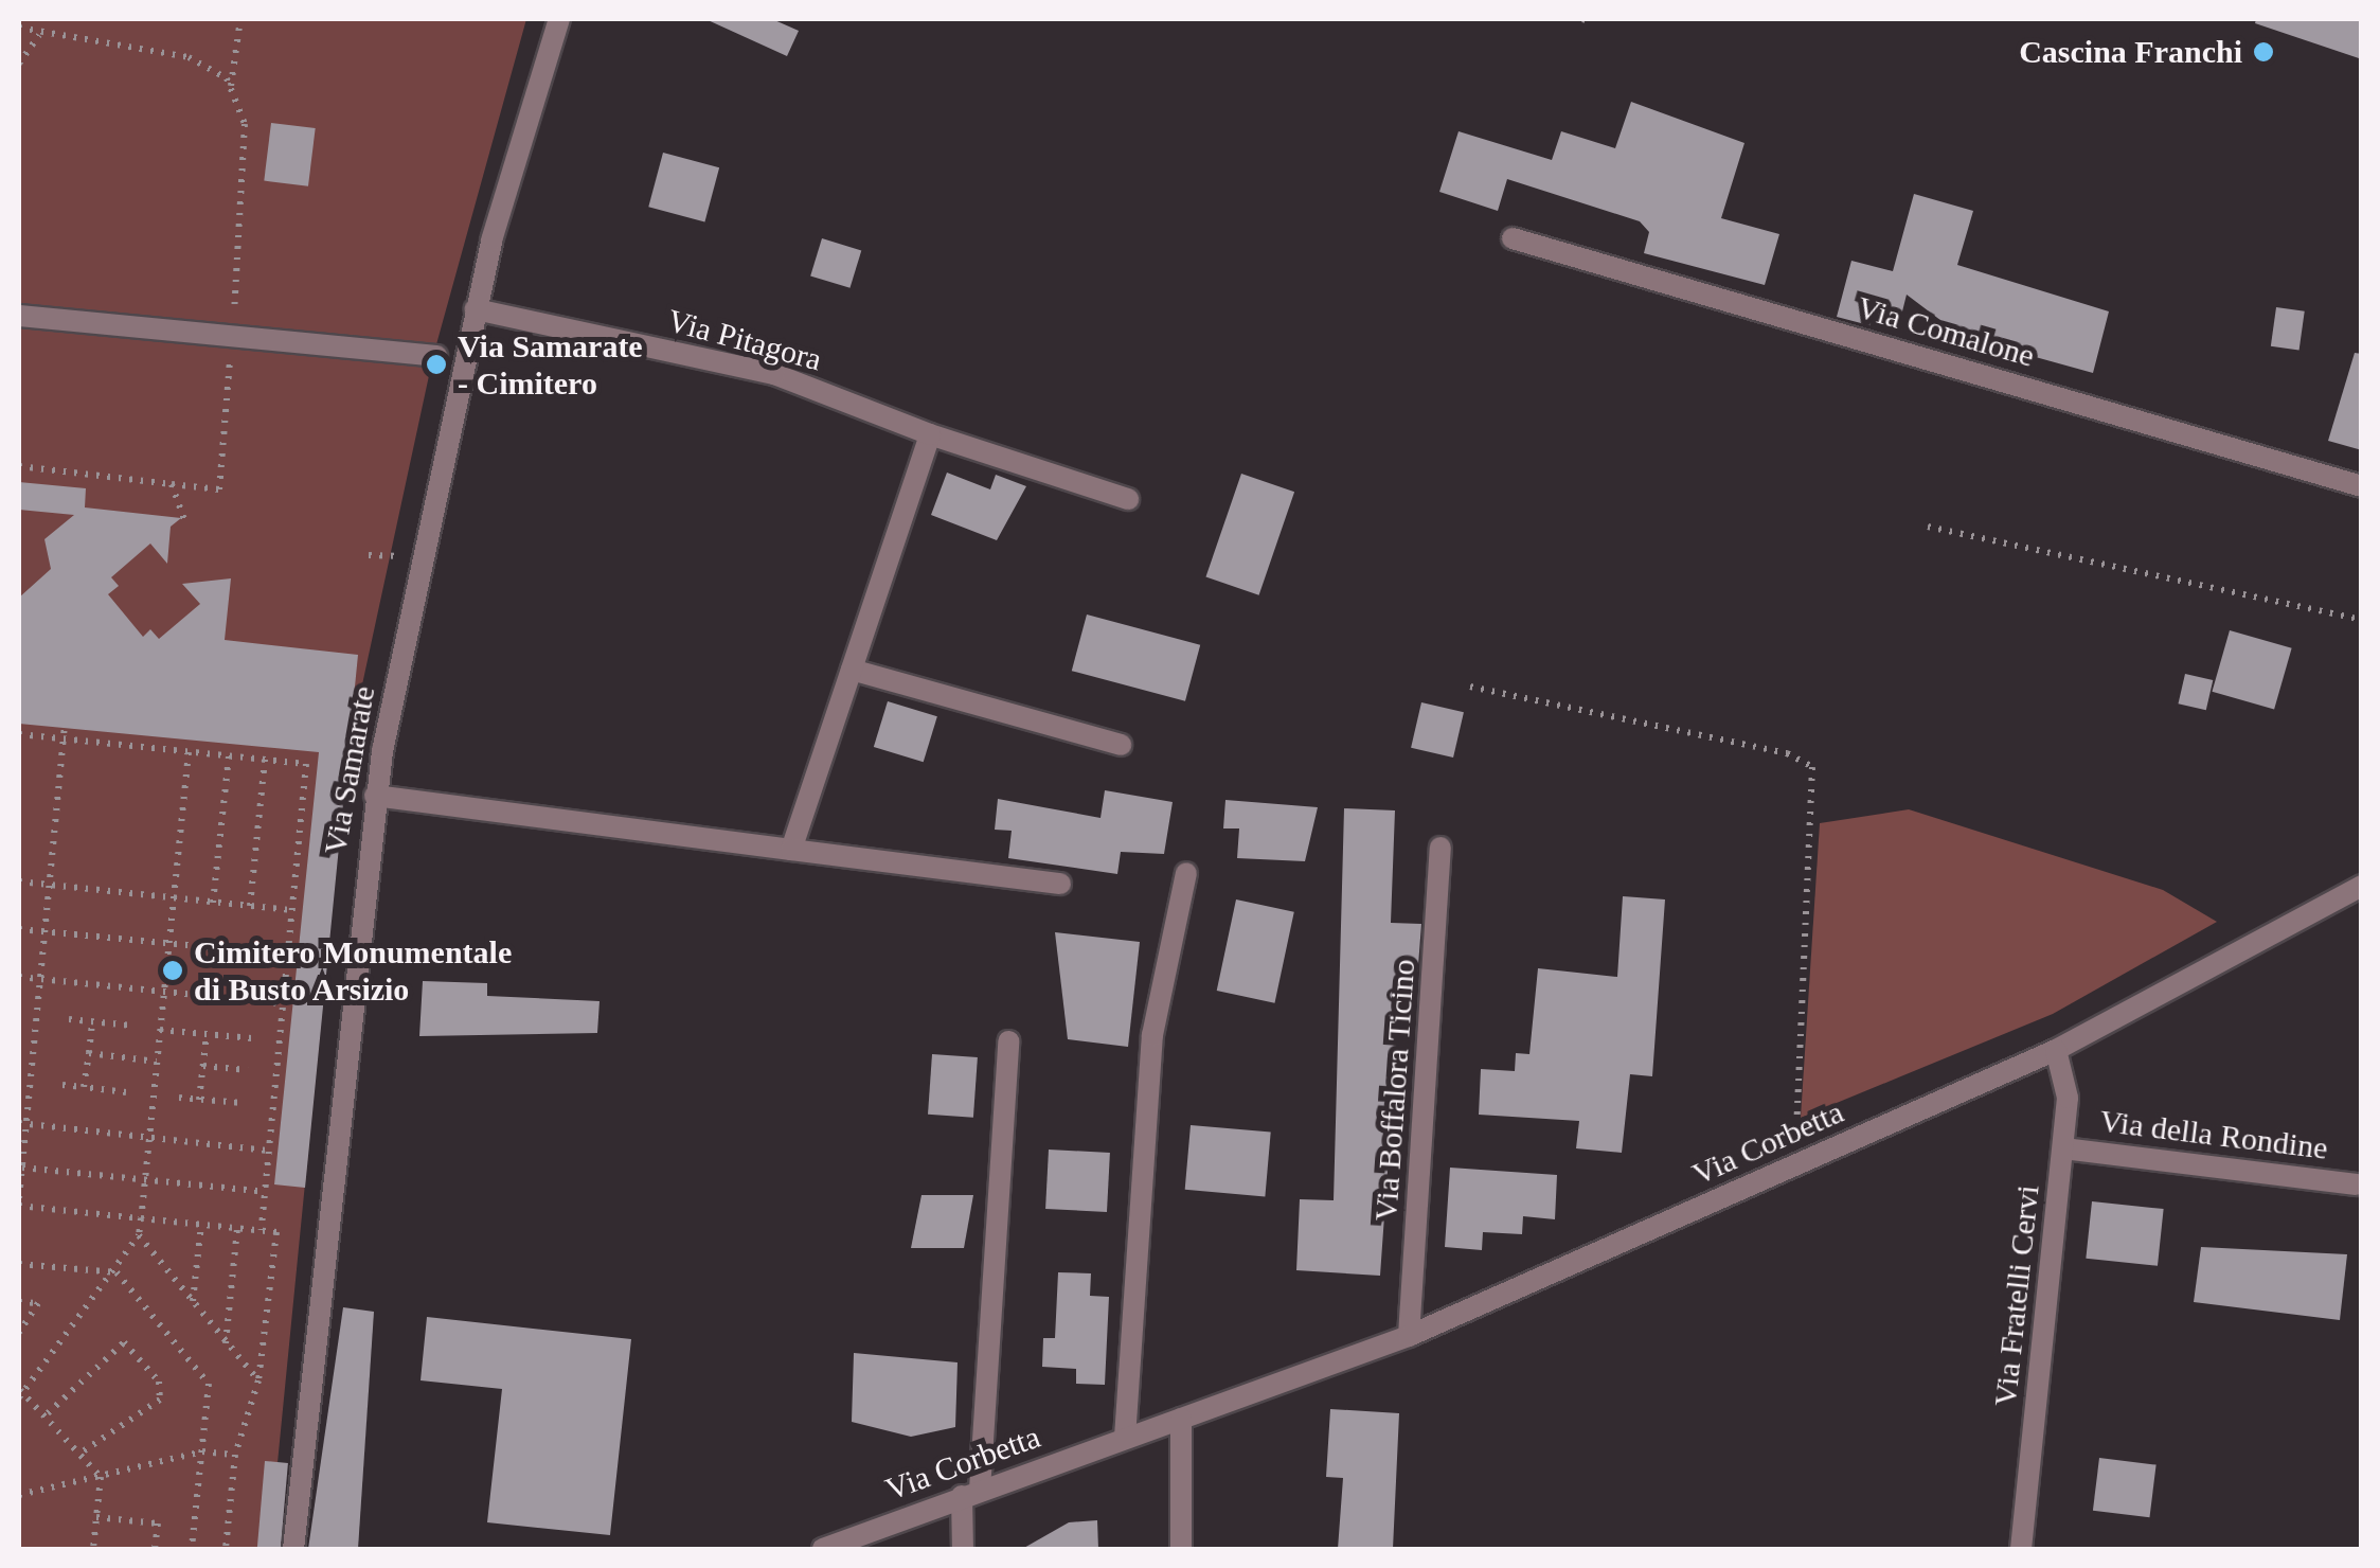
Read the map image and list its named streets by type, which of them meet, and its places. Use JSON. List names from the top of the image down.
{
  "streets": {
    "street": [
      "Via Comalone",
      "Via Pitagora",
      "Via Samarate",
      "Via Boffalora Ticino",
      "Via della Rondine",
      "Via Corbetta",
      "Via Fratelli Cervi"
    ]
  },
  "crossings": [
    ["Via Pitagora", "Via Samarate"],
    ["Via Boffalora Ticino", "Via Corbetta"],
    ["Via della Rondine", "Via Fratelli Cervi"],
    ["Via Corbetta", "Via Fratelli Cervi"]
  ],
  "places": ["Cascina Franchi", "Via Samarate - Cimitero", "Cimitero Monumentale di Busto Arsizio"]
}
